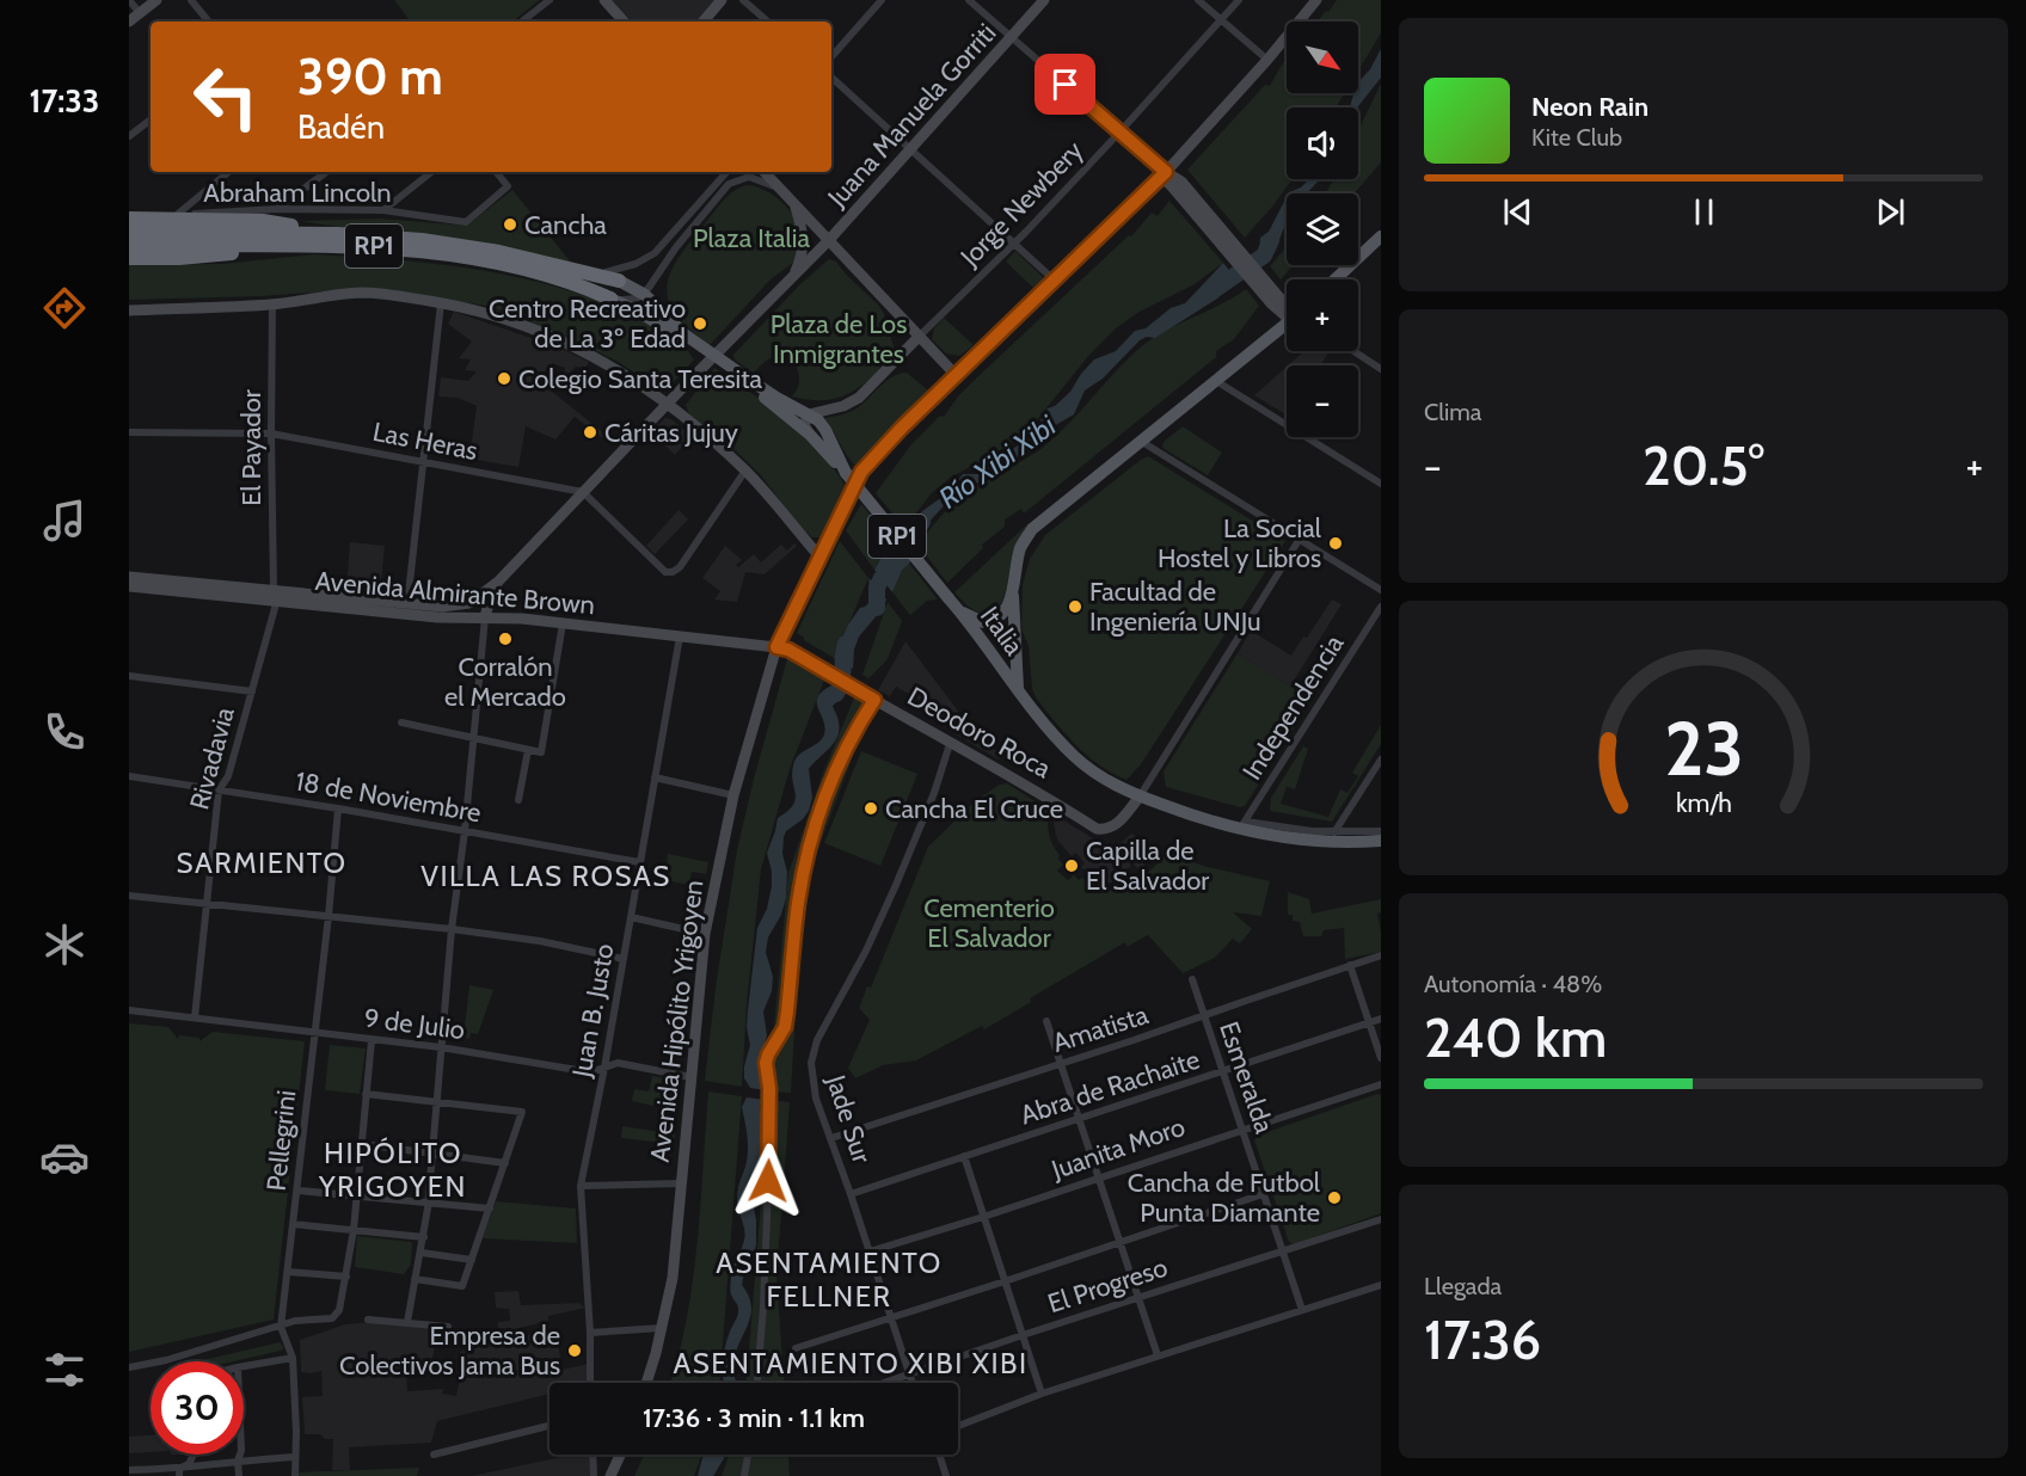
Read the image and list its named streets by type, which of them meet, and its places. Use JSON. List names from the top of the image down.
{
  "streets": {
    "highway": ["RP1"],
    "main road": [
      "Juana Manuela Gorriti",
      "Avenida Almirante Brown",
      "Italia",
      "Deodoro Roca",
      "Avenida Hipólito Yrigoyen"
    ],
    "street": [
      "Abraham Lincoln",
      "Jorge Newbery",
      "Las Heras",
      "El Payador",
      "Independencia",
      "Rivadavia",
      "18 de Noviembre",
      "Juan B. Justo",
      "9 de Julio",
      "Amatista",
      "Esmeralda",
      "Abra de Rachaite",
      "Jade Sur",
      "Pellegrini",
      "Juanita Moro",
      "El Progreso"
    ]
  },
  "crossings": [
    ["Juana Manuela Gorriti", "Las Heras"],
    ["Juana Manuela Gorriti", "Avenida Almirante Brown"],
    ["Jorge Newbery", "RP1"],
    ["RP1", "Italia"],
    ["Las Heras", "El Payador"],
    ["El Payador", "Avenida Almirante Brown"],
    ["El Payador", "Rivadavia"],
    ["Avenida Almirante Brown", "Deodoro Roca"],
    ["Avenida Almirante Brown", "Rivadavia"],
    ["Avenida Almirante Brown", "Juan B. Justo"],
    ["Avenida Almirante Brown", "Avenida Hipólito Yrigoyen"],
    ["Italia", "Independencia"],
    ["Italia", "Deodoro Roca"],
    ["Deodoro Roca", "Jade Sur"],
    ["Rivadavia", "18 de Noviembre"],
    ["Rivadavia", "9 de Julio"],
    ["18 de Noviembre", "Juan B. Justo"],
    ["18 de Noviembre", "Pellegrini"],
    ["Juan B. Justo", "9 de Julio"],
    ["Avenida Hipólito Yrigoyen", "9 de Julio"],
    ["9 de Julio", "Pellegrini"],
    ["Amatista", "Esmeralda"],
    ["Amatista", "Jade Sur"],
    ["Esmeralda", "Abra de Rachaite"],
    ["Esmeralda", "Juanita Moro"],
    ["Esmeralda", "El Progreso"],
    ["Abra de Rachaite", "Jade Sur"],
    ["Jade Sur", "Juanita Moro"],
    ["Jade Sur", "El Progreso"]
  ],
  "districts": [
    "SARMIENTO",
    "VILLA LAS ROSAS",
    "HIPÓLITO YRIGOYEN",
    "ASENTAMIENTO FELLNER",
    "ASENTAMIENTO XIBI XIBI"
  ],
  "water": ["Río Xibi Xibi"],
  "parks": ["Plaza Italia", "Plaza de Los Inmigrantes", "Cementerio El Salvador"],
  "places": [
    "Cancha",
    "Centro Recreativo de La 3º Edad",
    "Colegio Santa Teresita",
    "Cáritas Jujuy",
    "La Social Hostel y Libros",
    "Facultad de Ingeniería UNJu",
    "Corralón el Mercado",
    "Cancha El Cruce",
    "Capilla de El Salvador",
    "Cancha de Futbol Punta Diamante",
    "Empresa de Colectivos Jama Bus"
  ],
  "north": "bottom right",
  "page": {
    "tabs": "17:33",
    "map_buttons": ["+", "−"],
    "turn": ["390 m", "Badén"],
    "song": ["Neon Rain", "Kite Club"],
    "tile": [
      "Clima",
      ["Autonomía · 48%", "240 km"],
      ["Llegada", "17:36"]
    ],
    "heat": ["−", "20.5°", "+"],
    "limit": "30",
    "trip": "17:36 · 3 min · 1.1 km",
    "gauge": ["23", "km/h"]
  }
}
